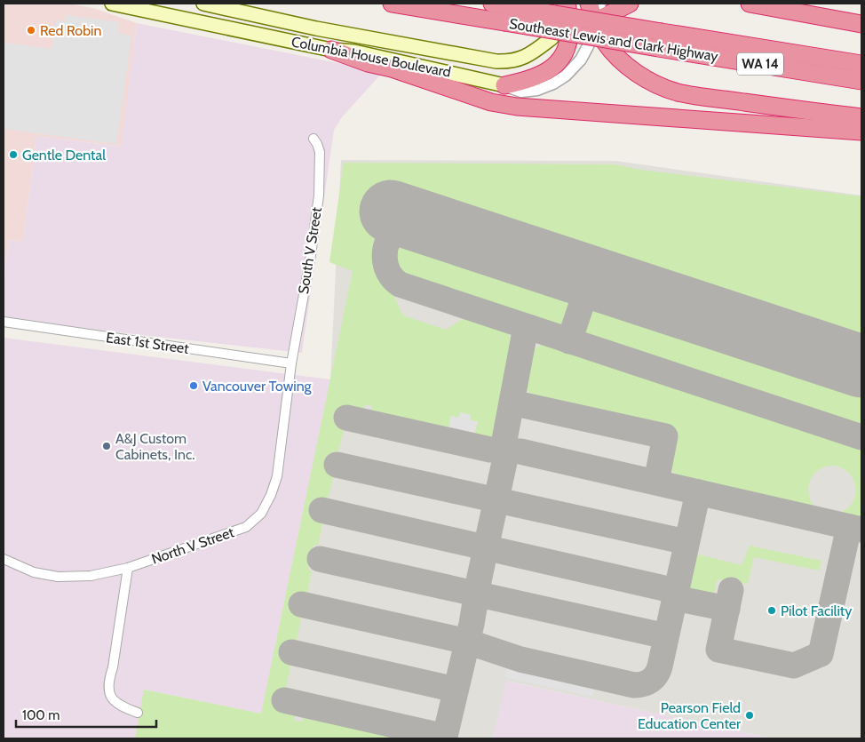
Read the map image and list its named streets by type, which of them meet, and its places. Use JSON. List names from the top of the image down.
{
  "streets": {
    "highway": ["Southeast Lewis and Clark Highway", "WA 14"],
    "main road": ["Columbia House Boulevard"],
    "street": ["South V Street", "East 1st Street", "North V Street"]
  },
  "crossings": [
    ["South V Street", "East 1st Street"],
    ["South V Street", "North V Street"],
    ["East 1st Street", "North V Street"]
  ],
  "places": [
    "Red Robin",
    "Gentle Dental",
    "Vancouver Towing",
    "A&J Custom Cabinets, Inc.",
    "Pilot Facility",
    "Pearson Field Education Center"
  ],
  "scale_bar": "100 m"
}
